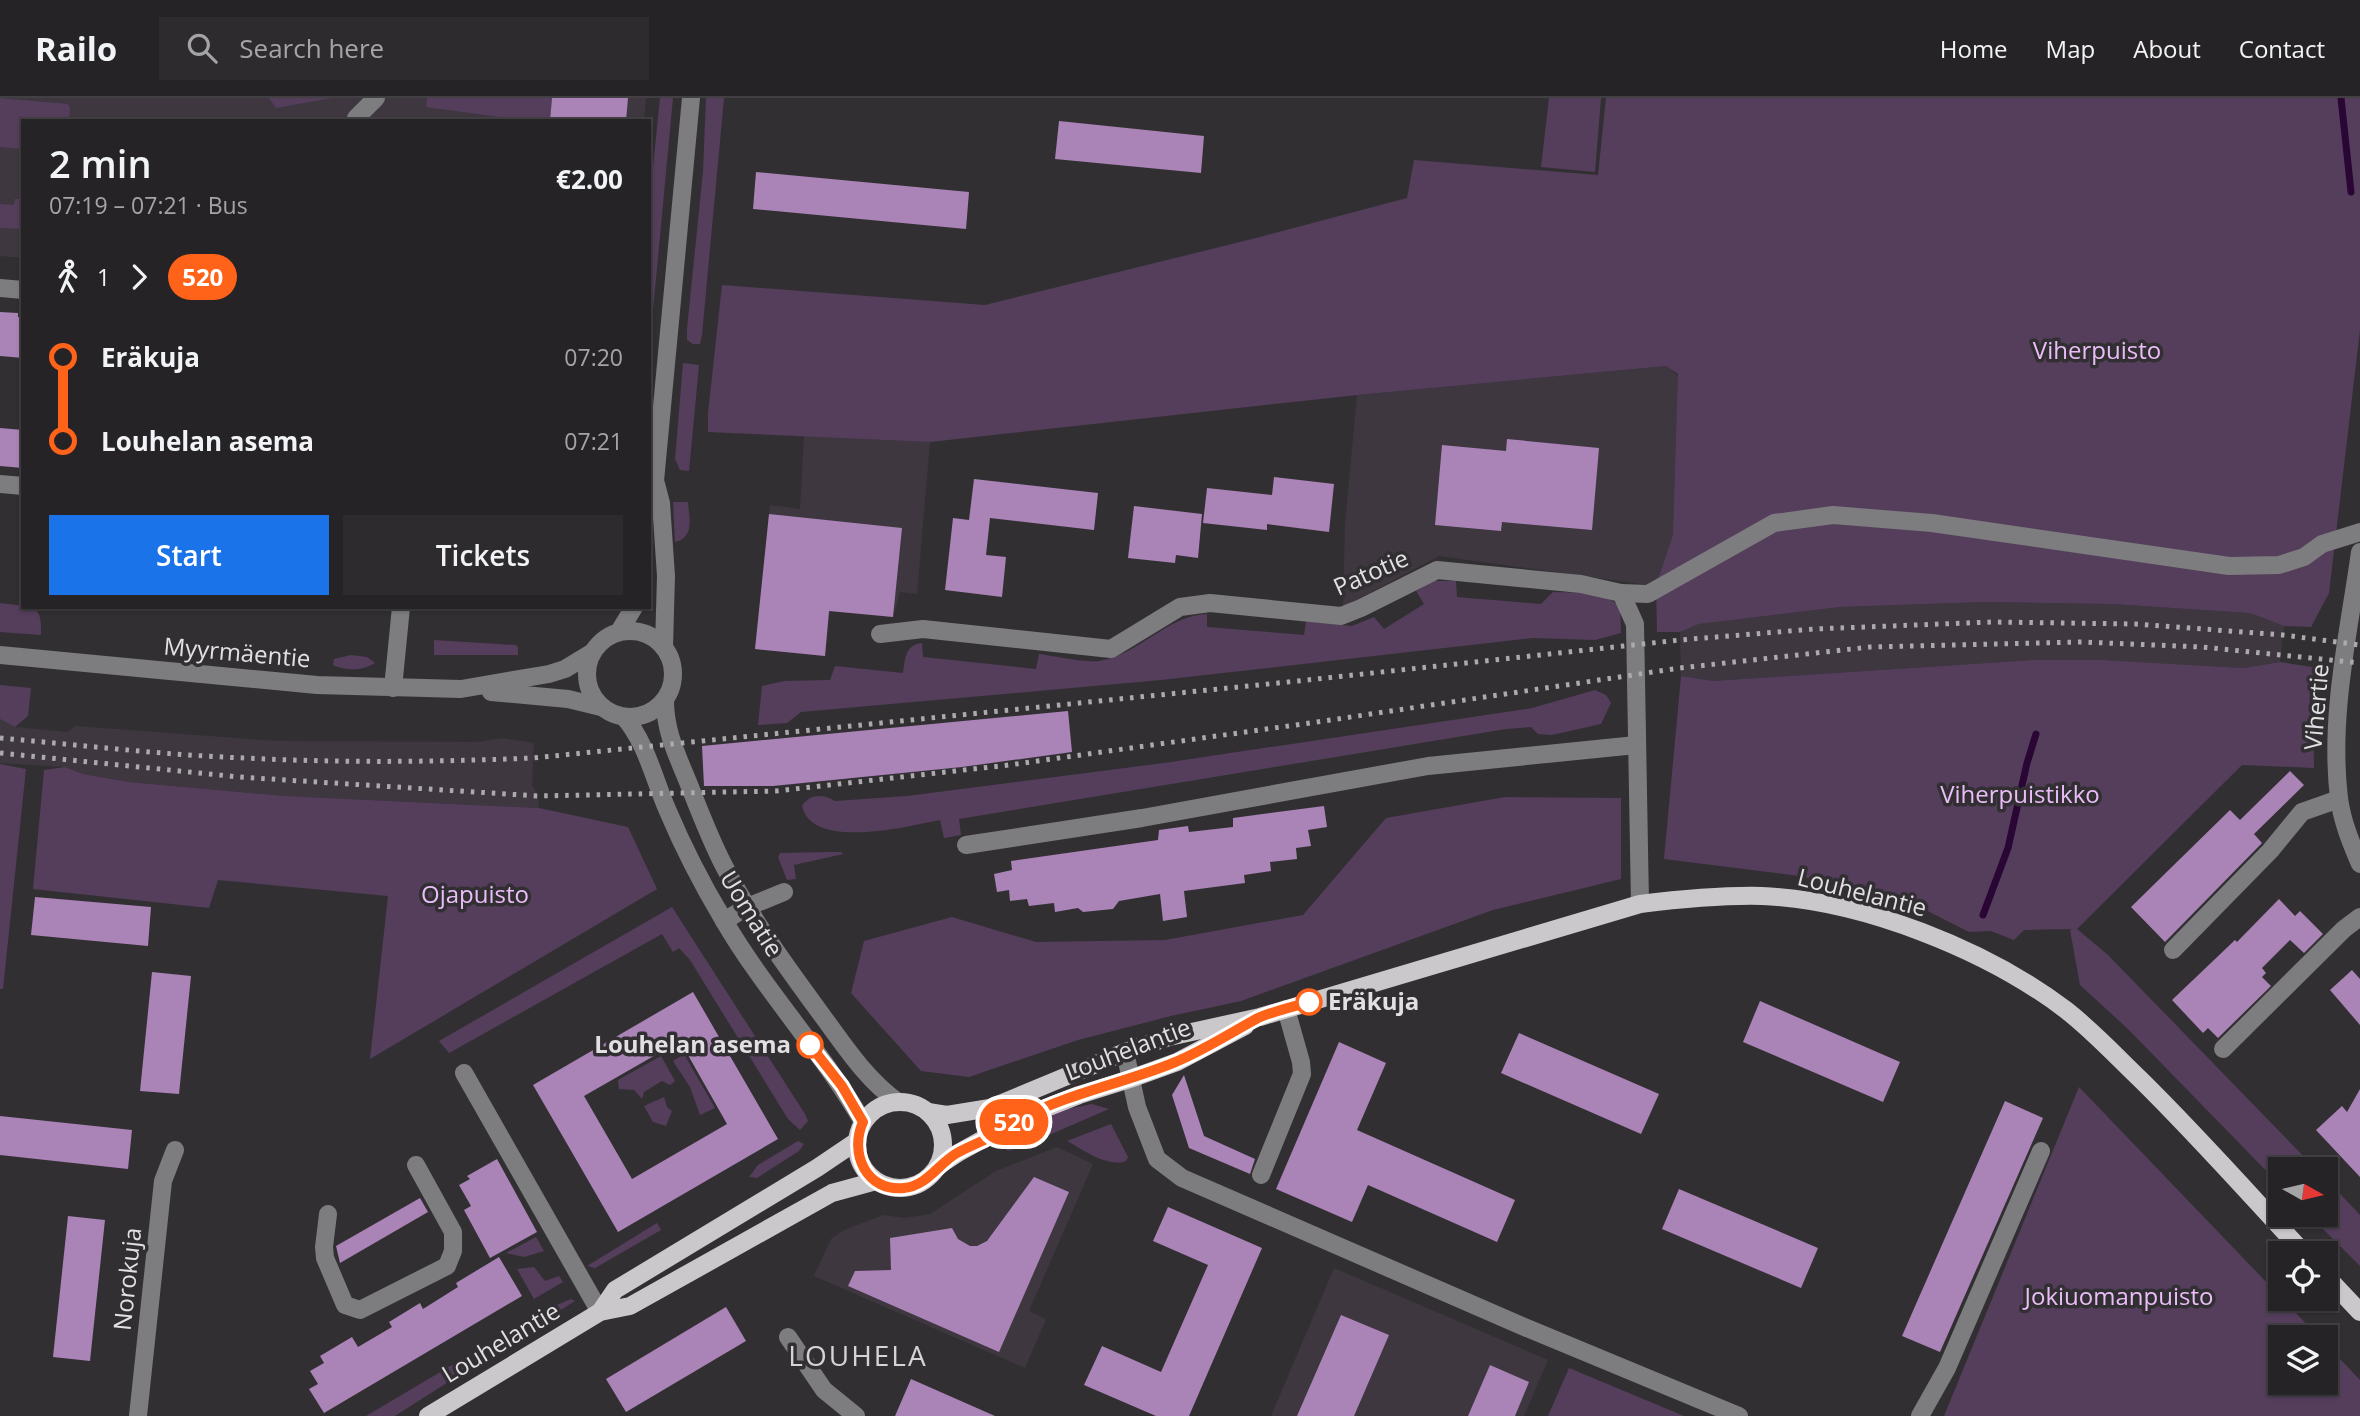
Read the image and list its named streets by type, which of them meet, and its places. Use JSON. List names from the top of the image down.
{
  "streets": {
    "main road": ["Louhelantie"],
    "street": [
      "Patotie",
      "Myyrmäentie",
      "Vihertie",
      "Uomatie",
      "Norokuja"
    ]
  },
  "crossings": [
    ["Myyrmäentie", "Uomatie"],
    ["Louhelantie", "Uomatie"]
  ],
  "districts": ["LOUHELA"],
  "parks": [
    "Viherpuisto",
    "Viherpuistikko",
    "Ojapuisto",
    "Jokiuomanpuisto"
  ],
  "places": ["Eräkuja", "Louhelan asema"],
  "lines": ["bus line 520"],
  "north": "right",
  "page": {
    "header": "Railo",
    "search": "Search here",
    "nav": [
      "Home",
      "Map",
      "About",
      "Contact"
    ],
    "on_map": "520",
    "heading": ["2 min", "07:19 – 07:21 · Bus", "€2.00"],
    "legs": ["1", "520"],
    "list": [
      {
        "name": "Eräkuja",
        "value": "07:20"
      },
      {
        "name": "Louhelan asema",
        "value": "07:21"
      }
    ],
    "buttons": ["Start", "Tickets"]
  }
}
